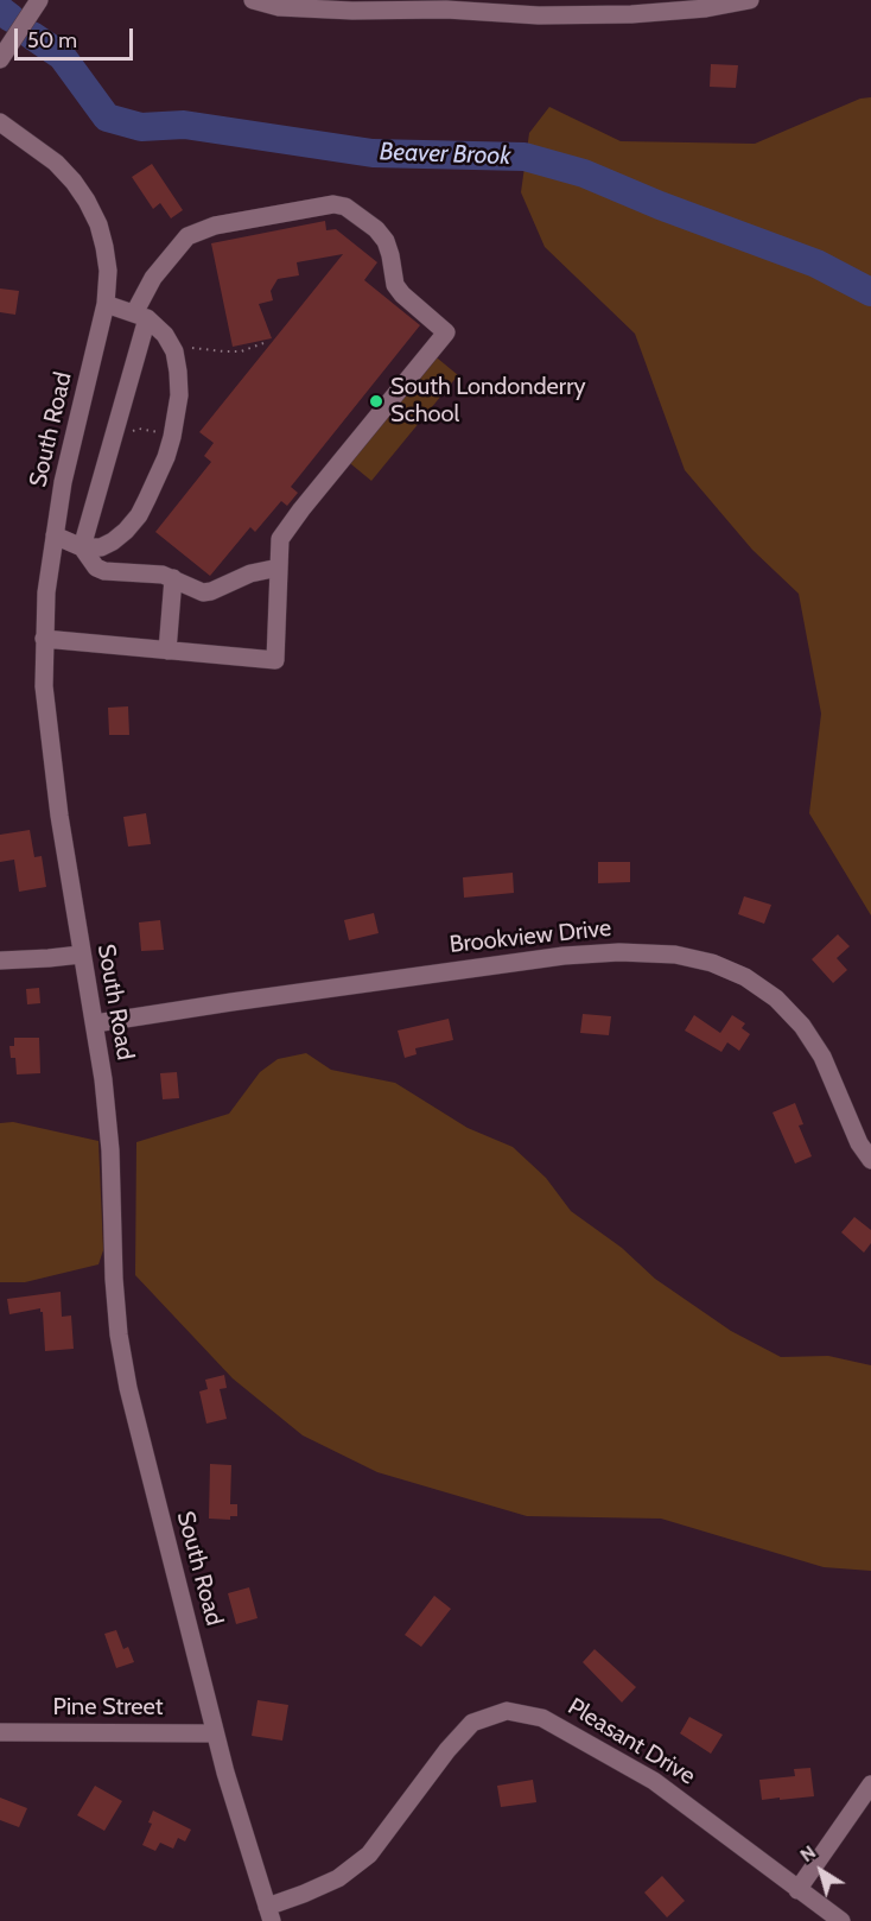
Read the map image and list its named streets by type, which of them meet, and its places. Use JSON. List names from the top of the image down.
{
  "streets": {
    "street": [
      "South Road",
      "Brookview Drive",
      "Pine Street",
      "Pleasant Drive"
    ]
  },
  "crossings": [
    ["South Road", "Brookview Drive"],
    ["South Road", "Pine Street"],
    ["South Road", "Pleasant Drive"]
  ],
  "water": ["Beaver Brook"],
  "places": ["South Londonderry School"],
  "scale_bar": "50 m",
  "north": "top left"
}
